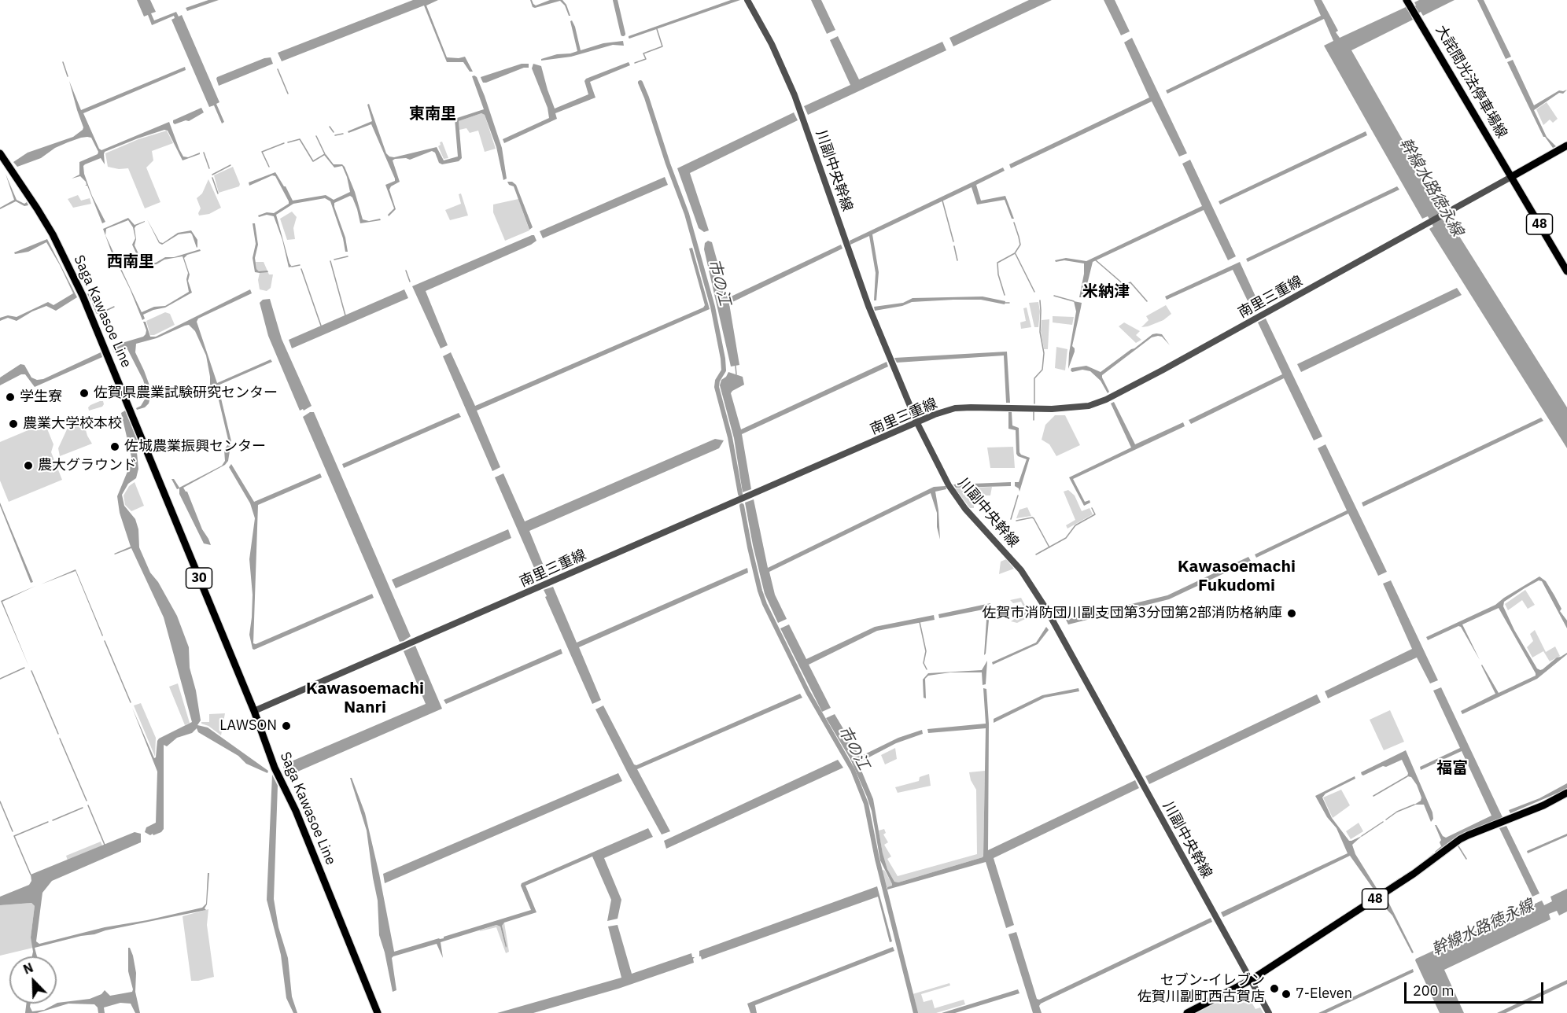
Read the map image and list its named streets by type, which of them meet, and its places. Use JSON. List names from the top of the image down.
{
  "streets": {
    "main road": [
      "大詫間光法停車場線",
      "48",
      "Saga Kawasoe Line",
      "30"
    ],
    "street": ["川副中央幹線", "南里三重線"]
  },
  "crossings": [
    ["大詫間光法停車場線", "48"],
    ["大詫間光法停車場線", "南里三重線"],
    ["川副中央幹線", "48"],
    ["川副中央幹線", "南里三重線"],
    ["48", "南里三重線"],
    ["南里三重線", "Saga Kawasoe Line"]
  ],
  "districts": [
    "東南里",
    "西南里",
    "米納津",
    "Kawasoemachi Fukudomi",
    "Kawasoemachi Nanri",
    "福富"
  ],
  "water": ["幹線水路徳永線", "市の江"],
  "places": [
    "佐賀県農業試験研究センター",
    "学生寮",
    "農業大学校本校",
    "佐城農業振興センター",
    "農大グラウンド",
    "佐賀市消防団川副支団第3分団第2部消防格納庫",
    "LAWSON",
    "セブン-イレブン 佐賀川副町西古賀店",
    "7-Eleven"
  ],
  "scale_bar": "200 m",
  "north": "top left"
}
